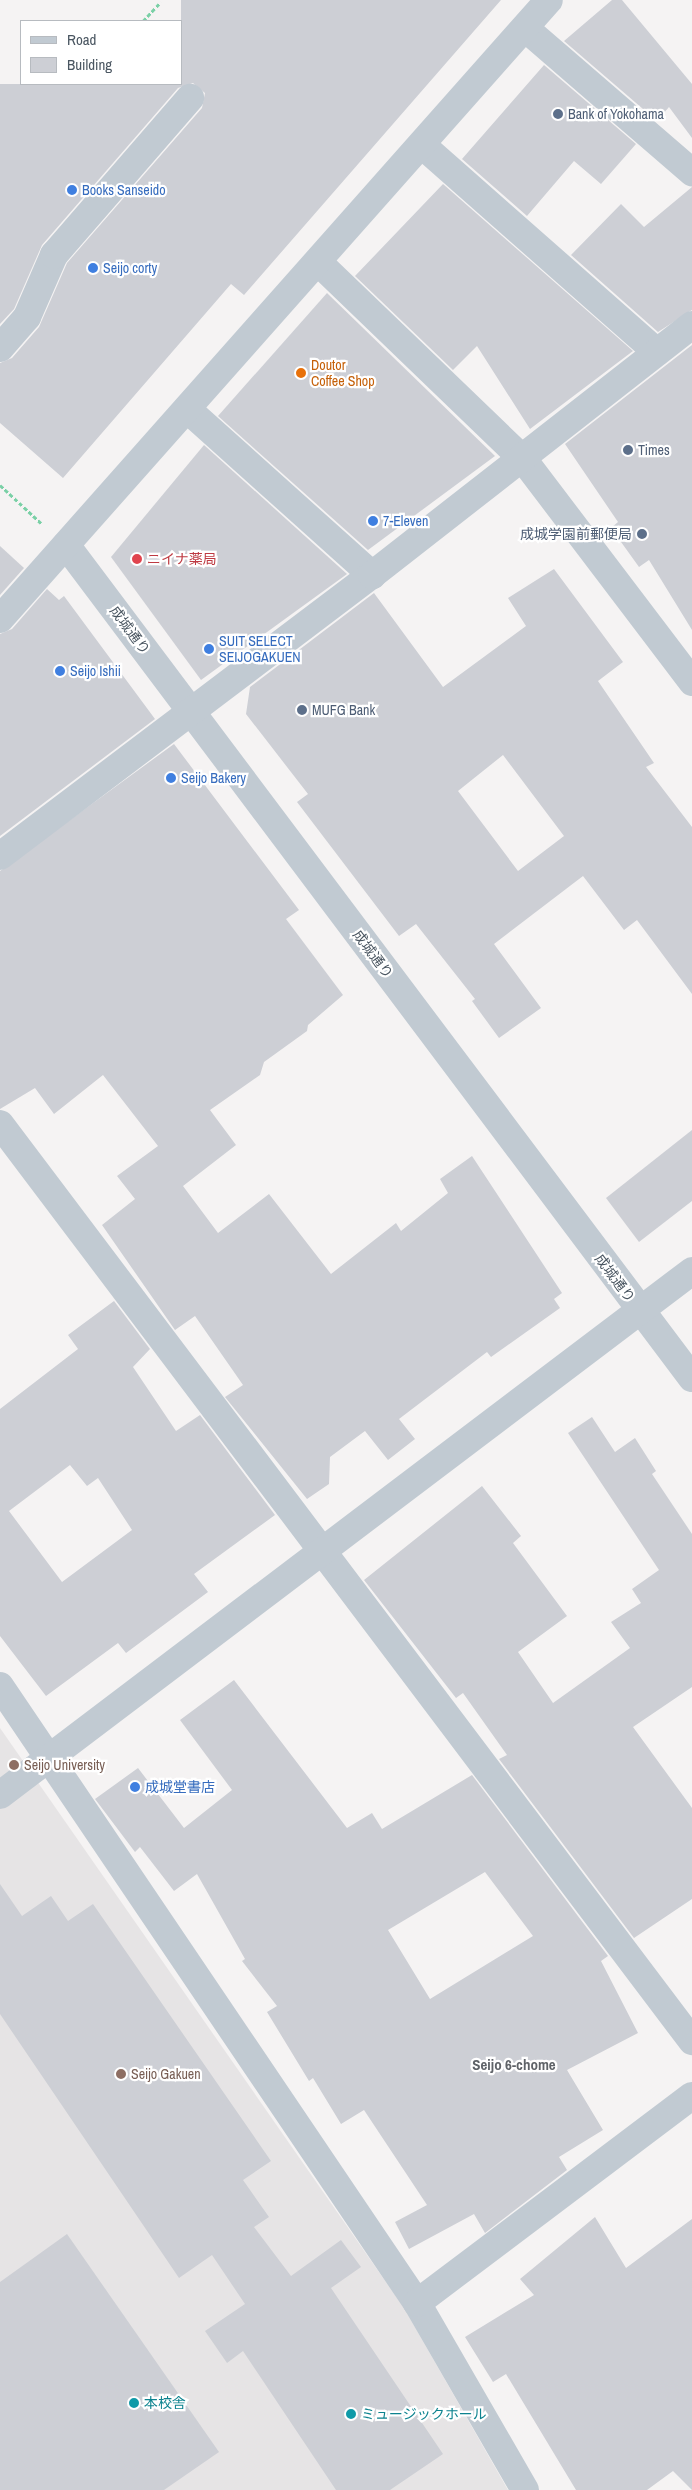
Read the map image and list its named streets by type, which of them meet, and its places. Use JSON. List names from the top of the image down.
{
  "streets": {
    "street": ["成城通り"]
  },
  "districts": ["Seijo 6-chome"],
  "places": [
    "Bank of Yokohama",
    "Books Sanseido",
    "Seijo corty",
    "Doutor Coffee Shop",
    "Times",
    "7-Eleven",
    "成城学園前郵便局",
    "ニイナ薬局",
    "SUIT SELECT SEIJOGAKUEN",
    "Seijo Ishii",
    "MUFG Bank",
    "Seijo Bakery",
    "Seijo University",
    "成城堂書店",
    "Seijo Gakuen",
    "本校舎",
    "ミュージックホール"
  ],
  "legend": ["Road", "Building"]
}
